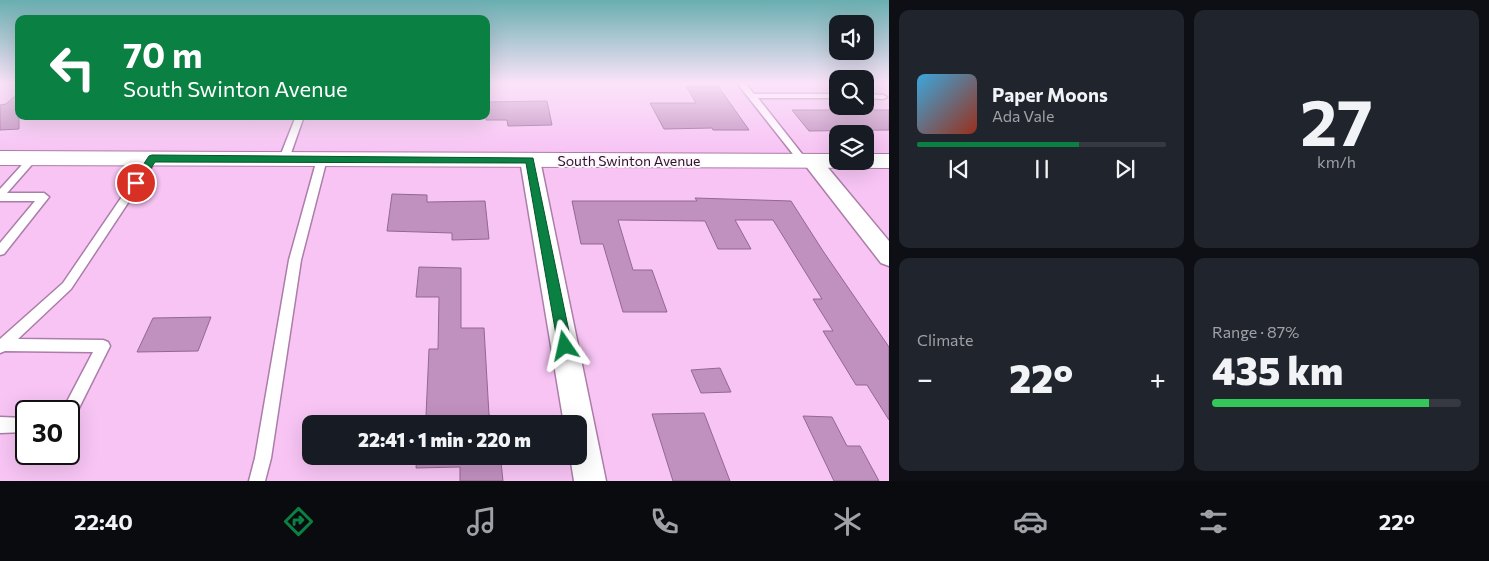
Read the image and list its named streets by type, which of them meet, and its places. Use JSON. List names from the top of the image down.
{
  "streets": {
    "street": ["South Swinton Avenue"]
  },
  "page": {
    "tile": [
      ["27", "km/h"],
      "Climate",
      ["Range · 87%", "435 km"]
    ],
    "turn": ["70 m", "South Swinton Avenue"],
    "song": ["Paper Moons", "Ada Vale"],
    "heat": ["−", "22°", "+"],
    "limit": "30",
    "trip": "22:41 · 1 min · 220 m",
    "tabs": ["22:40", "22°"]
  }
}
